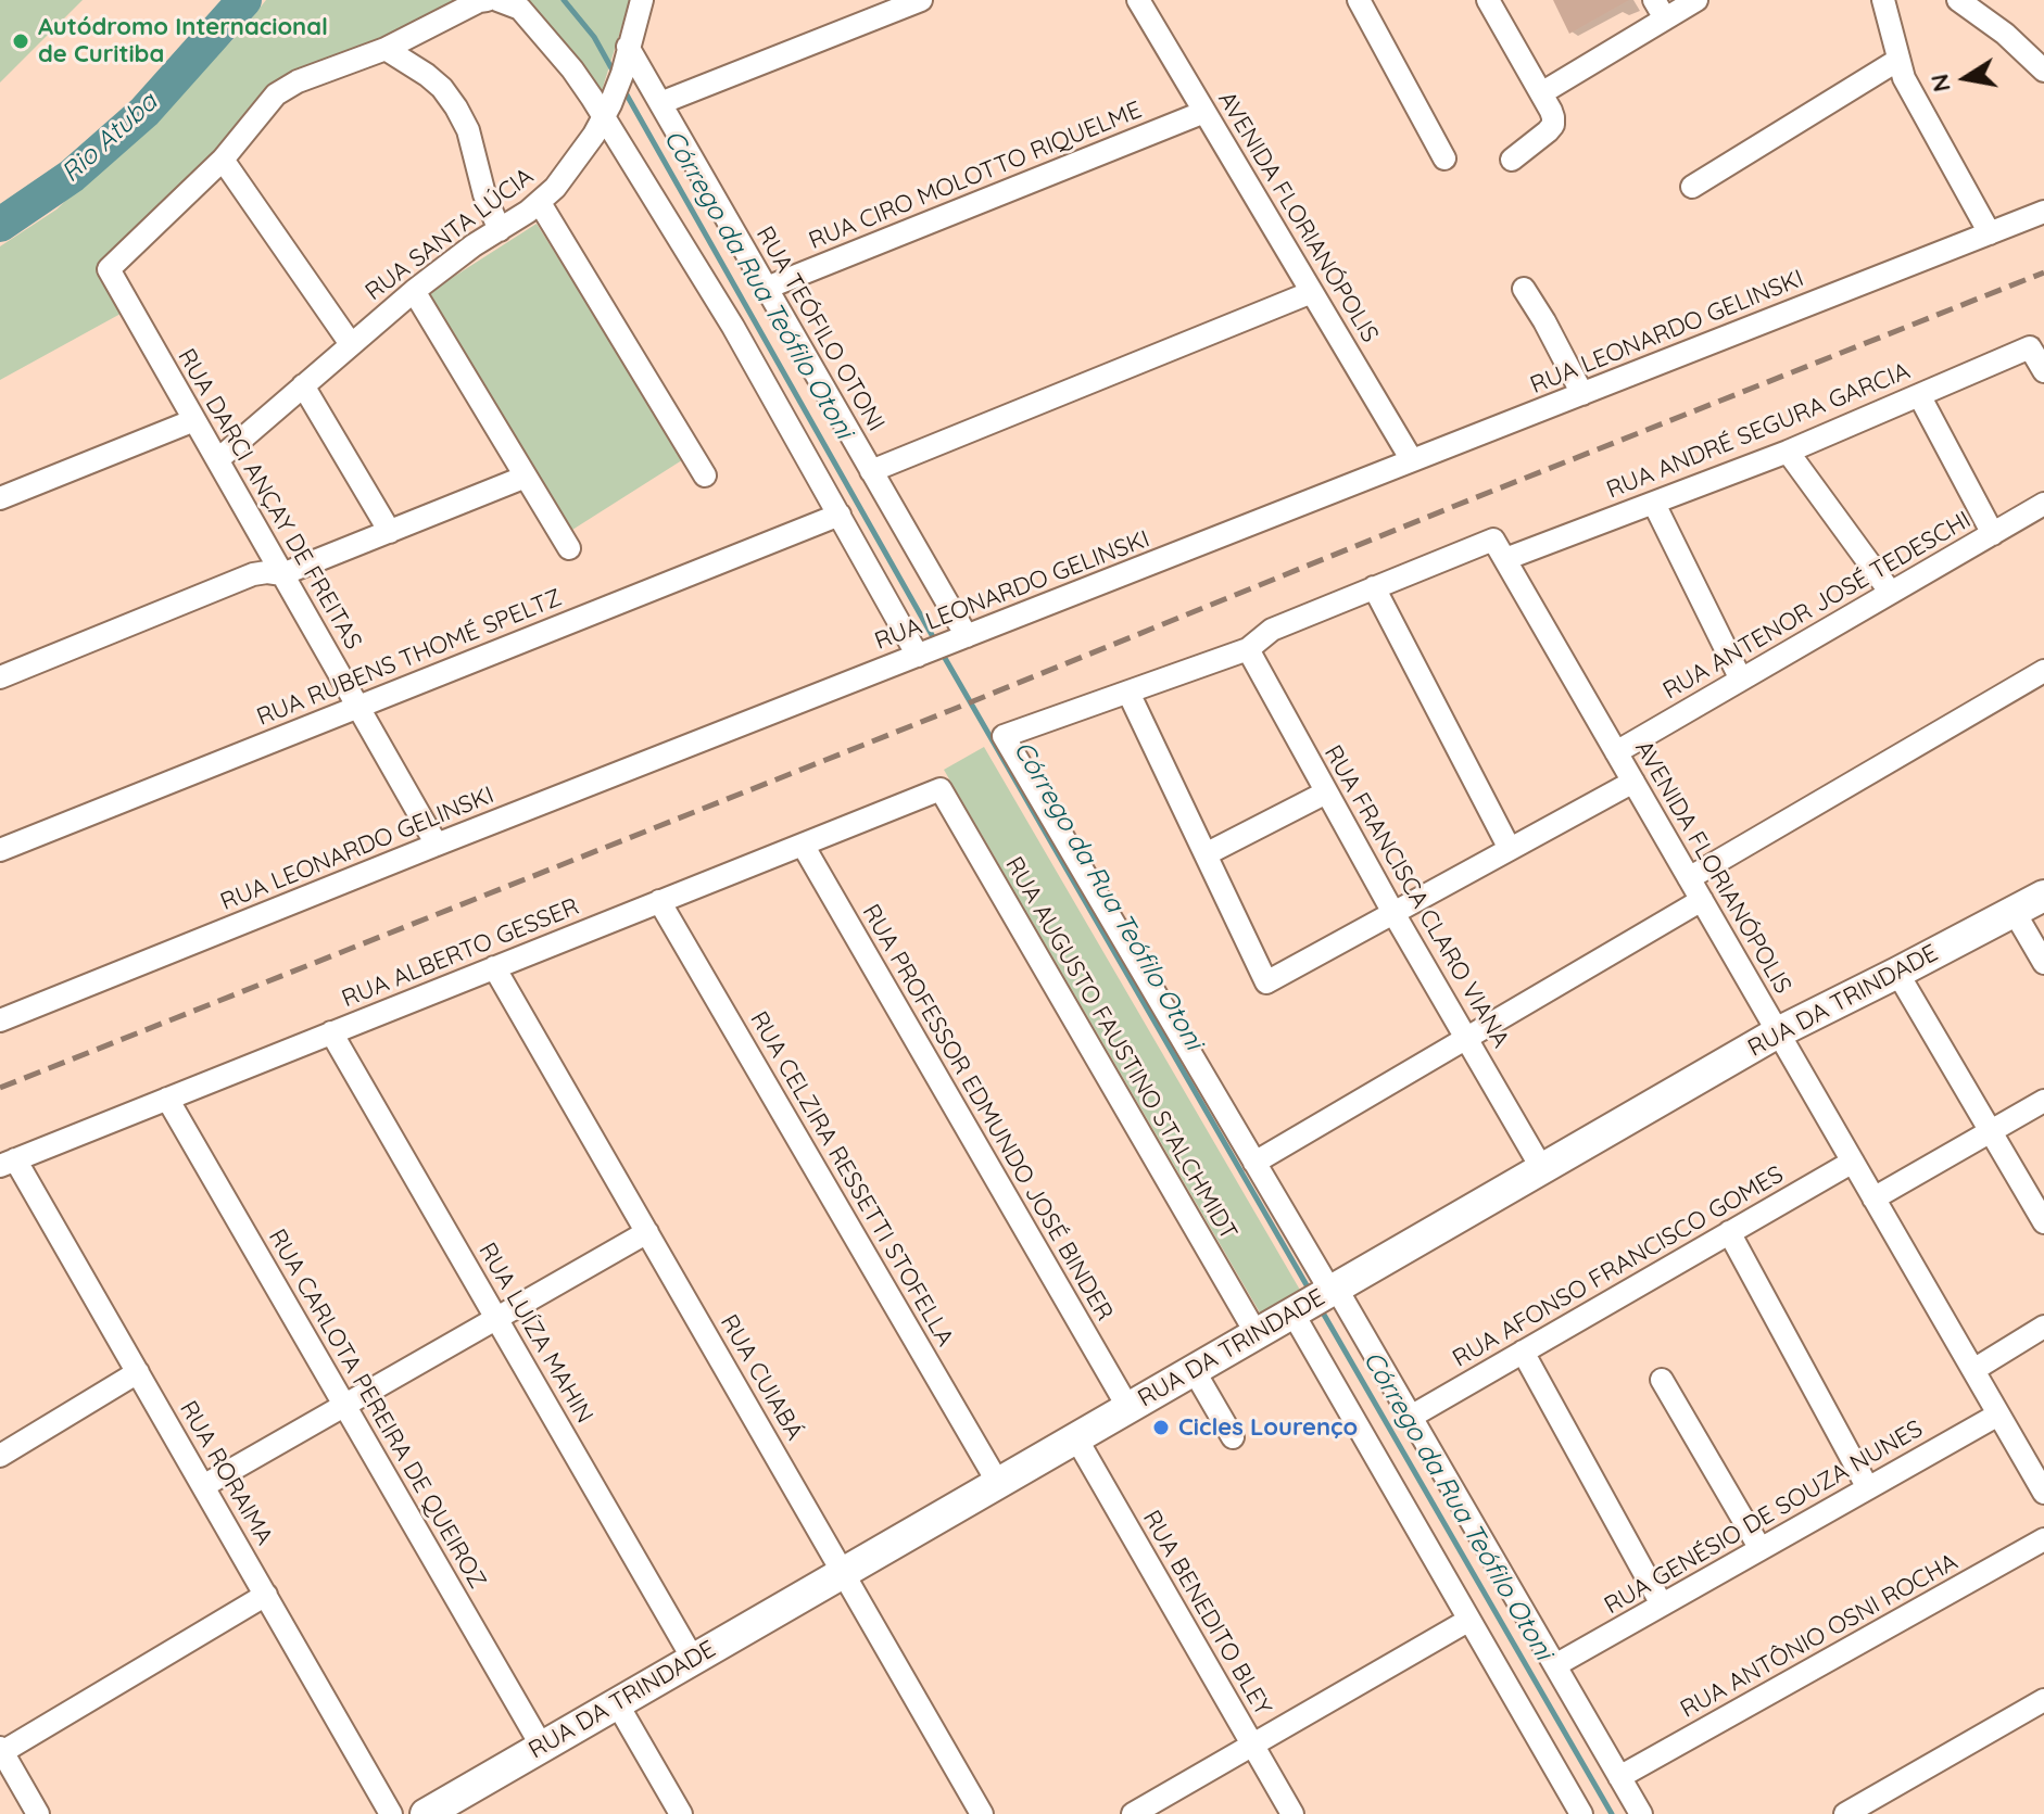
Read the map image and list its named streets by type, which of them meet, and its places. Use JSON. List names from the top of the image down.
{
  "streets": {
    "main road": ["RUA DA TRINDADE"],
    "street": [
      "RUA CIRO MOLOTTO RIQUELME",
      "AVENIDA FLORIANÓPOLIS",
      "RUA SANTA LÚCIA",
      "RUA TEÓFILO OTONI",
      "RUA LEONARDO GELINSKI",
      "RUA ANDRÉ SEGURA GARCIA",
      "RUA DARCI ANÇAY DE FREITAS",
      "RUA ANTENOR JOSÉ TEDESCHI",
      "RUA RUBENS THOMÉ SPELTZ",
      "RUA FRANCISCA CLARO VIANA",
      "RUA ALBERTO GESSER",
      "RUA AUGUSTO FAUSTINO STALCHMIDT",
      "RUA PROFESSOR EDMUNDO JOSÉ BINDER",
      "RUA CELZIRA RESSETTI STOFELLA",
      "RUA AFONSO FRANCISCO GOMES",
      "RUA LUÍZA MAHIN",
      "RUA CUIABÁ",
      "RUA CARLOTA PEREIRA DE QUEIROZ",
      "RUA RORAIMA",
      "RUA GENÉSIO DE SOUZA NUNES",
      "RUA BENEDITO BLEY",
      "RUA ANTÔNIO OSNI ROCHA"
    ]
  },
  "crossings": [
    ["RUA CIRO MOLOTTO RIQUELME", "AVENIDA FLORIANÓPOLIS"],
    ["RUA CIRO MOLOTTO RIQUELME", "RUA TEÓFILO OTONI"],
    ["AVENIDA FLORIANÓPOLIS", "RUA LEONARDO GELINSKI"],
    ["AVENIDA FLORIANÓPOLIS", "RUA ANDRÉ SEGURA GARCIA"],
    ["AVENIDA FLORIANÓPOLIS", "RUA ANTENOR JOSÉ TEDESCHI"],
    ["AVENIDA FLORIANÓPOLIS", "RUA DA TRINDADE"],
    ["AVENIDA FLORIANÓPOLIS", "RUA AFONSO FRANCISCO GOMES"],
    ["AVENIDA FLORIANÓPOLIS", "RUA GENÉSIO DE SOUZA NUNES"],
    ["RUA SANTA LÚCIA", "RUA TEÓFILO OTONI"],
    ["RUA SANTA LÚCIA", "RUA DARCI ANÇAY DE FREITAS"],
    ["RUA TEÓFILO OTONI", "RUA LEONARDO GELINSKI"],
    ["RUA LEONARDO GELINSKI", "RUA DARCI ANÇAY DE FREITAS"],
    ["RUA DARCI ANÇAY DE FREITAS", "RUA RUBENS THOMÉ SPELTZ"],
    ["RUA FRANCISCA CLARO VIANA", "RUA DA TRINDADE"],
    ["RUA ALBERTO GESSER", "RUA AUGUSTO FAUSTINO STALCHMIDT"],
    ["RUA ALBERTO GESSER", "RUA PROFESSOR EDMUNDO JOSÉ BINDER"],
    ["RUA ALBERTO GESSER", "RUA CELZIRA RESSETTI STOFELLA"],
    ["RUA ALBERTO GESSER", "RUA LUÍZA MAHIN"],
    ["RUA ALBERTO GESSER", "RUA CUIABÁ"],
    ["RUA ALBERTO GESSER", "RUA CARLOTA PEREIRA DE QUEIROZ"],
    ["RUA ALBERTO GESSER", "RUA RORAIMA"],
    ["RUA DA TRINDADE", "RUA AUGUSTO FAUSTINO STALCHMIDT"],
    ["RUA DA TRINDADE", "RUA PROFESSOR EDMUNDO JOSÉ BINDER"],
    ["RUA DA TRINDADE", "RUA CELZIRA RESSETTI STOFELLA"],
    ["RUA DA TRINDADE", "RUA LUÍZA MAHIN"],
    ["RUA DA TRINDADE", "RUA CUIABÁ"],
    ["RUA DA TRINDADE", "RUA CARLOTA PEREIRA DE QUEIROZ"],
    ["RUA DA TRINDADE", "RUA BENEDITO BLEY"]
  ],
  "water": ["Rio Atuba", "Córrego da Rua Teófilo Otoni"],
  "places": ["Autódromo Internacional de Curitiba", "Cicles Lourenço"],
  "north": "left"
}
